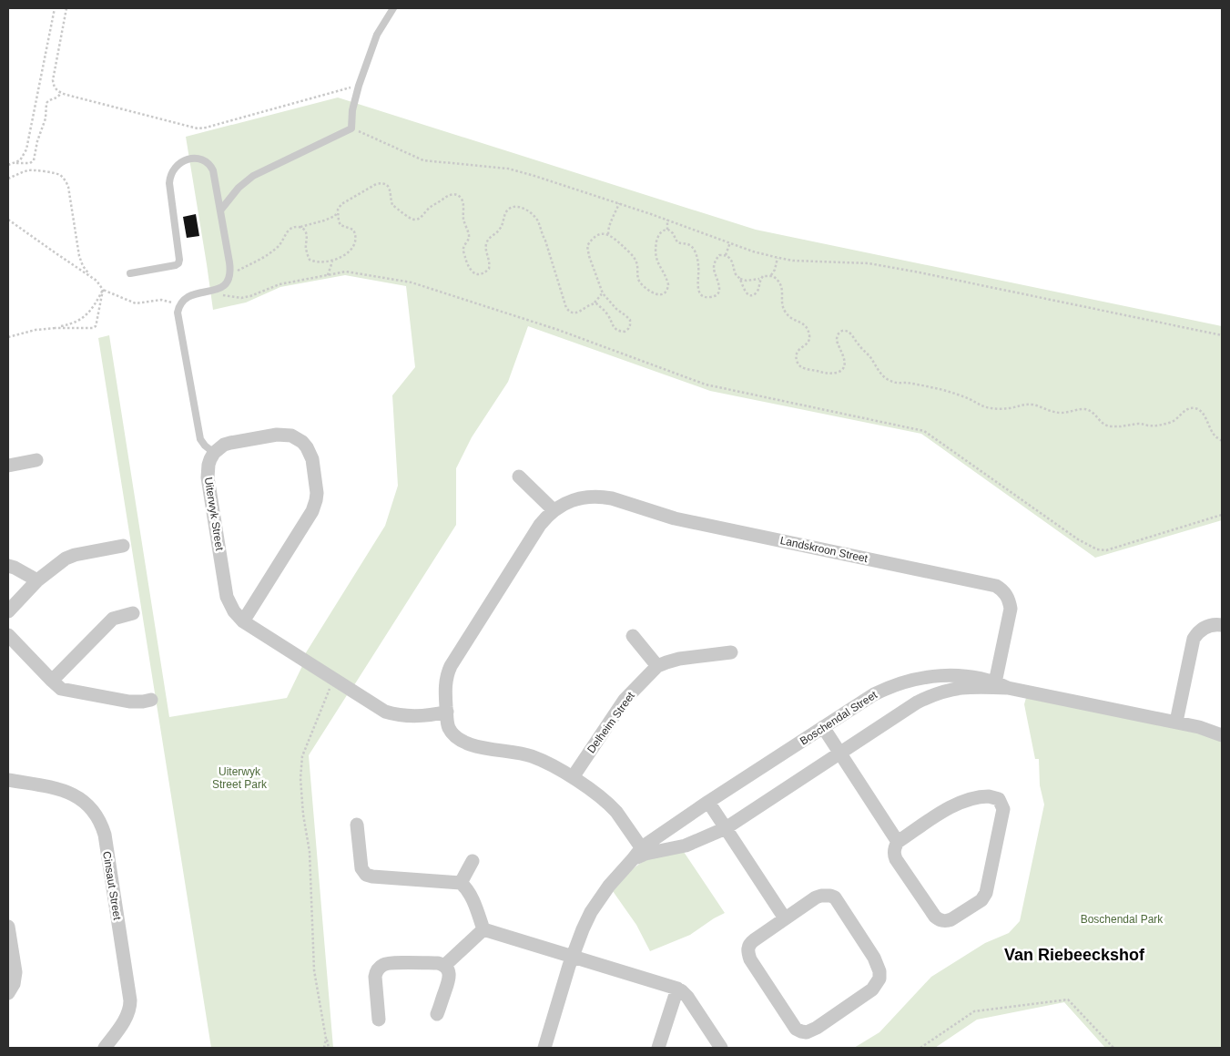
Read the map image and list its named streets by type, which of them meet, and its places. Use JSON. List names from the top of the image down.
{
  "streets": {
    "street": [
      "Uiterwyk Street",
      "Landskroon Street",
      "Boschendal Street",
      "Delheim Street",
      "Cinsaut Street"
    ]
  },
  "crossings": [
    ["Uiterwyk Street", "Landskroon Street"],
    ["Landskroon Street", "Boschendal Street"],
    ["Landskroon Street", "Delheim Street"]
  ],
  "districts": ["Van Riebeeckshof"],
  "parks": ["Uiterwyk Street Park", "Boschendal Park"]
}
